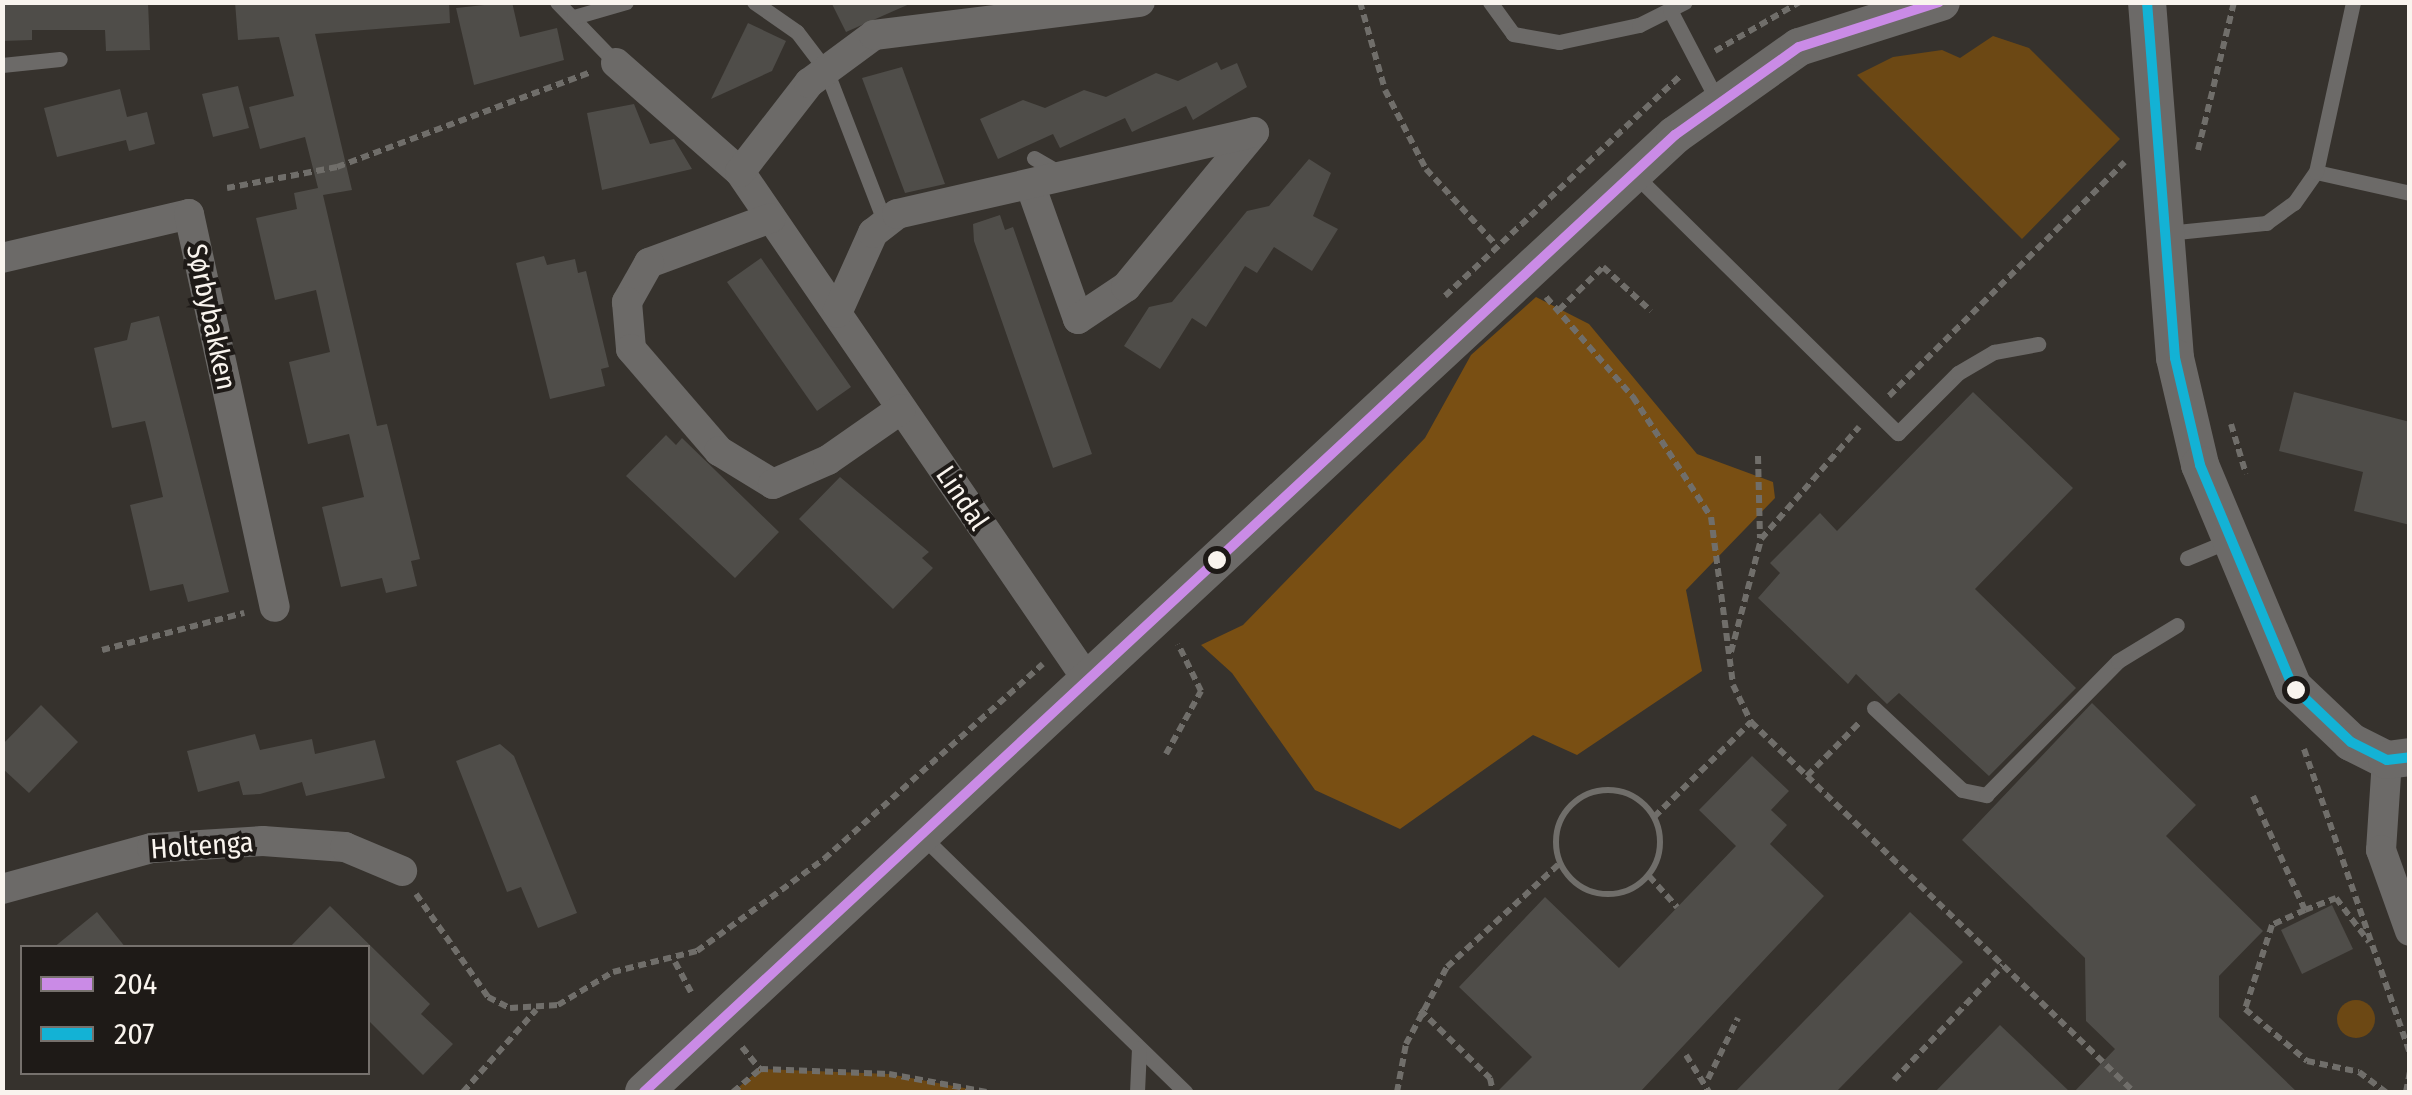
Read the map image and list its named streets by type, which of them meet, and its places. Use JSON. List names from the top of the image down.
{
  "streets": {
    "street": ["Sørbybakken", "Lindal", "Holtenga"]
  },
  "lines": ["transit line 204", "transit line 207"],
  "legend": ["204", "207"]
}
